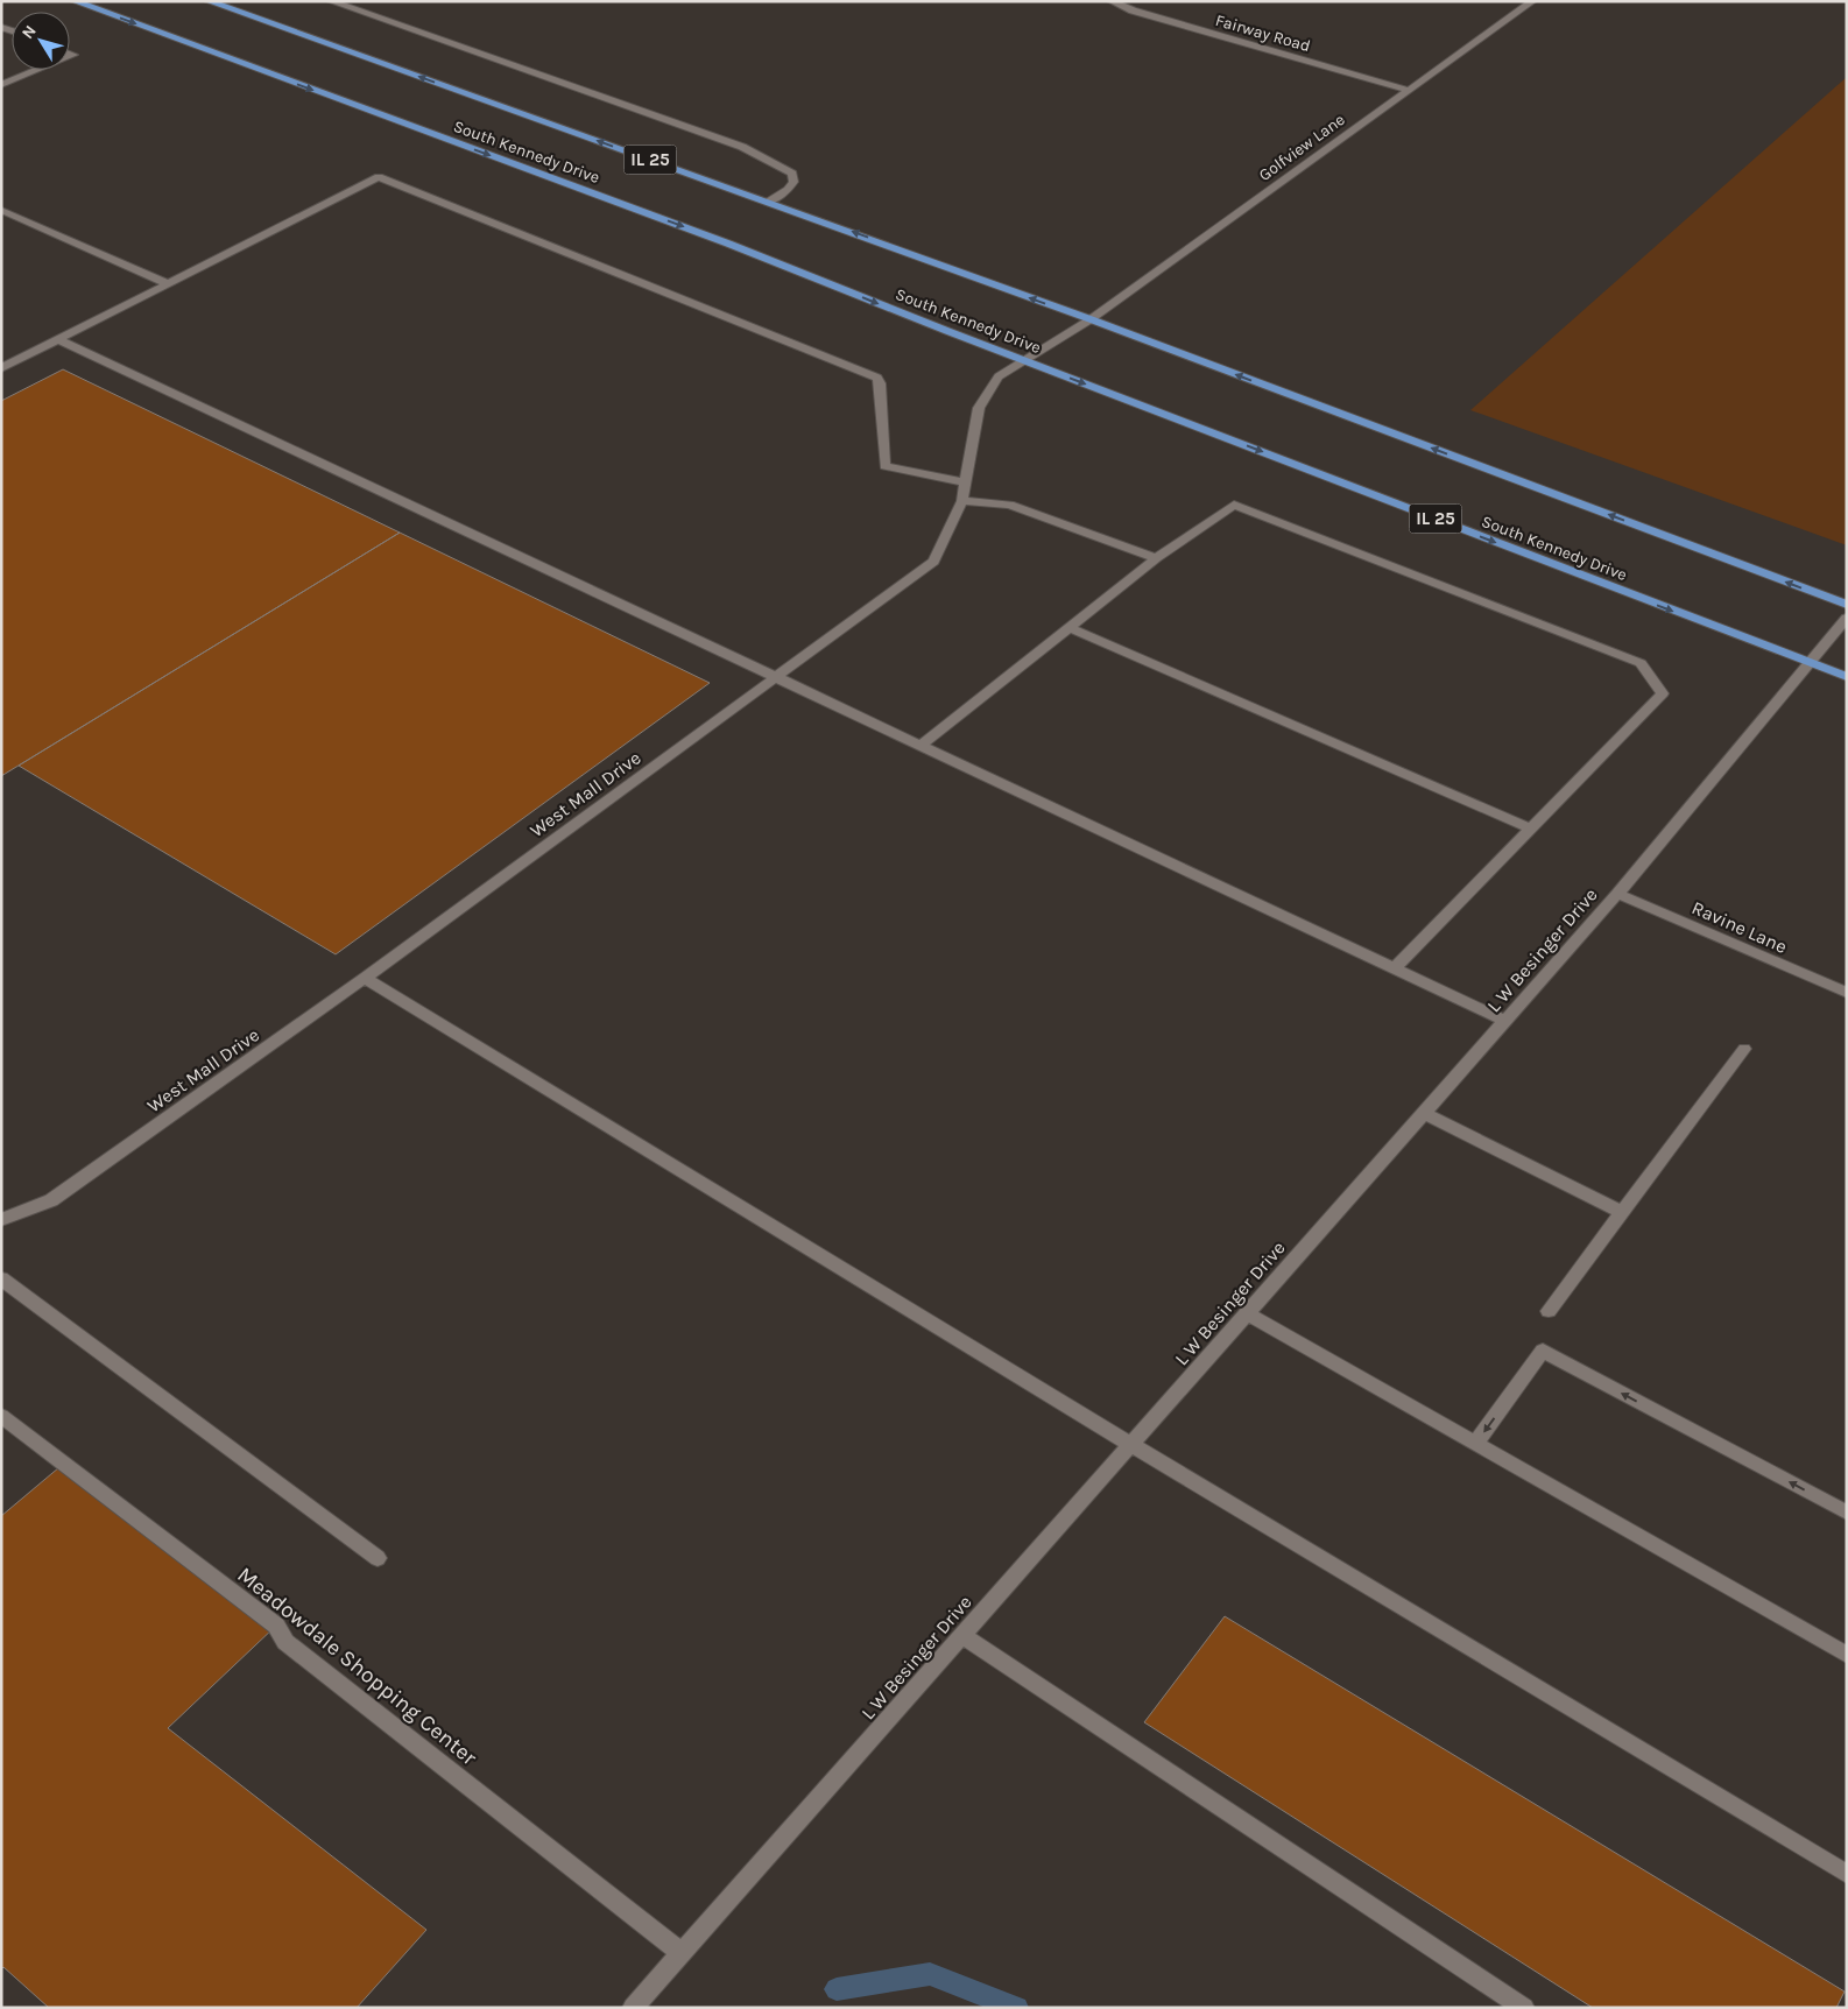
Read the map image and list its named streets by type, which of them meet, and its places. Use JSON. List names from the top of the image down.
{
  "streets": {
    "main road": ["South Kennedy Drive", "IL 25"],
    "street": [
      "Fairway Road",
      "Golfview Lane",
      "West Mall Drive",
      "Ravine Lane",
      "L W Besinger Drive",
      "Meadowdale Shopping Center"
    ]
  },
  "crossings": [
    ["Fairway Road", "Golfview Lane"],
    ["Golfview Lane", "South Kennedy Drive"],
    ["Golfview Lane", "West Mall Drive"],
    ["South Kennedy Drive", "West Mall Drive"],
    ["South Kennedy Drive", "L W Besinger Drive"],
    ["Ravine Lane", "L W Besinger Drive"],
    ["L W Besinger Drive", "Meadowdale Shopping Center"]
  ],
  "north": "top left"
}
